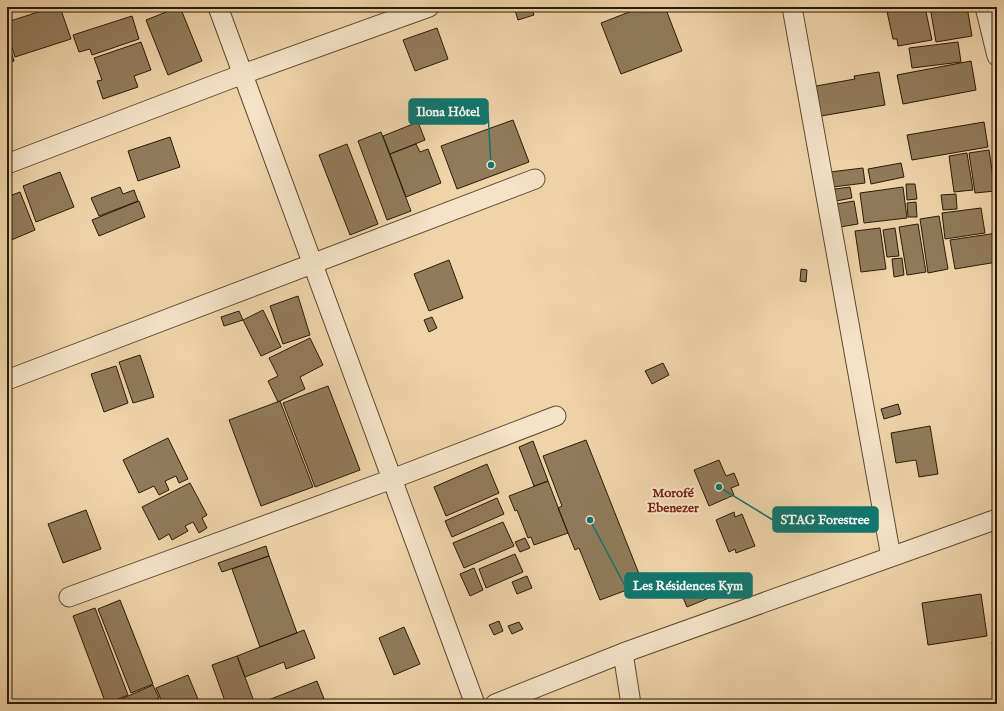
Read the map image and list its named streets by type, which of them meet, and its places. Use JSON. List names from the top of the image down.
{
  "districts": ["Morofé Ebenezer"],
  "places": ["Ilona Hôtel", "STAG Forestree", "Les Résidences Kym"]
}
